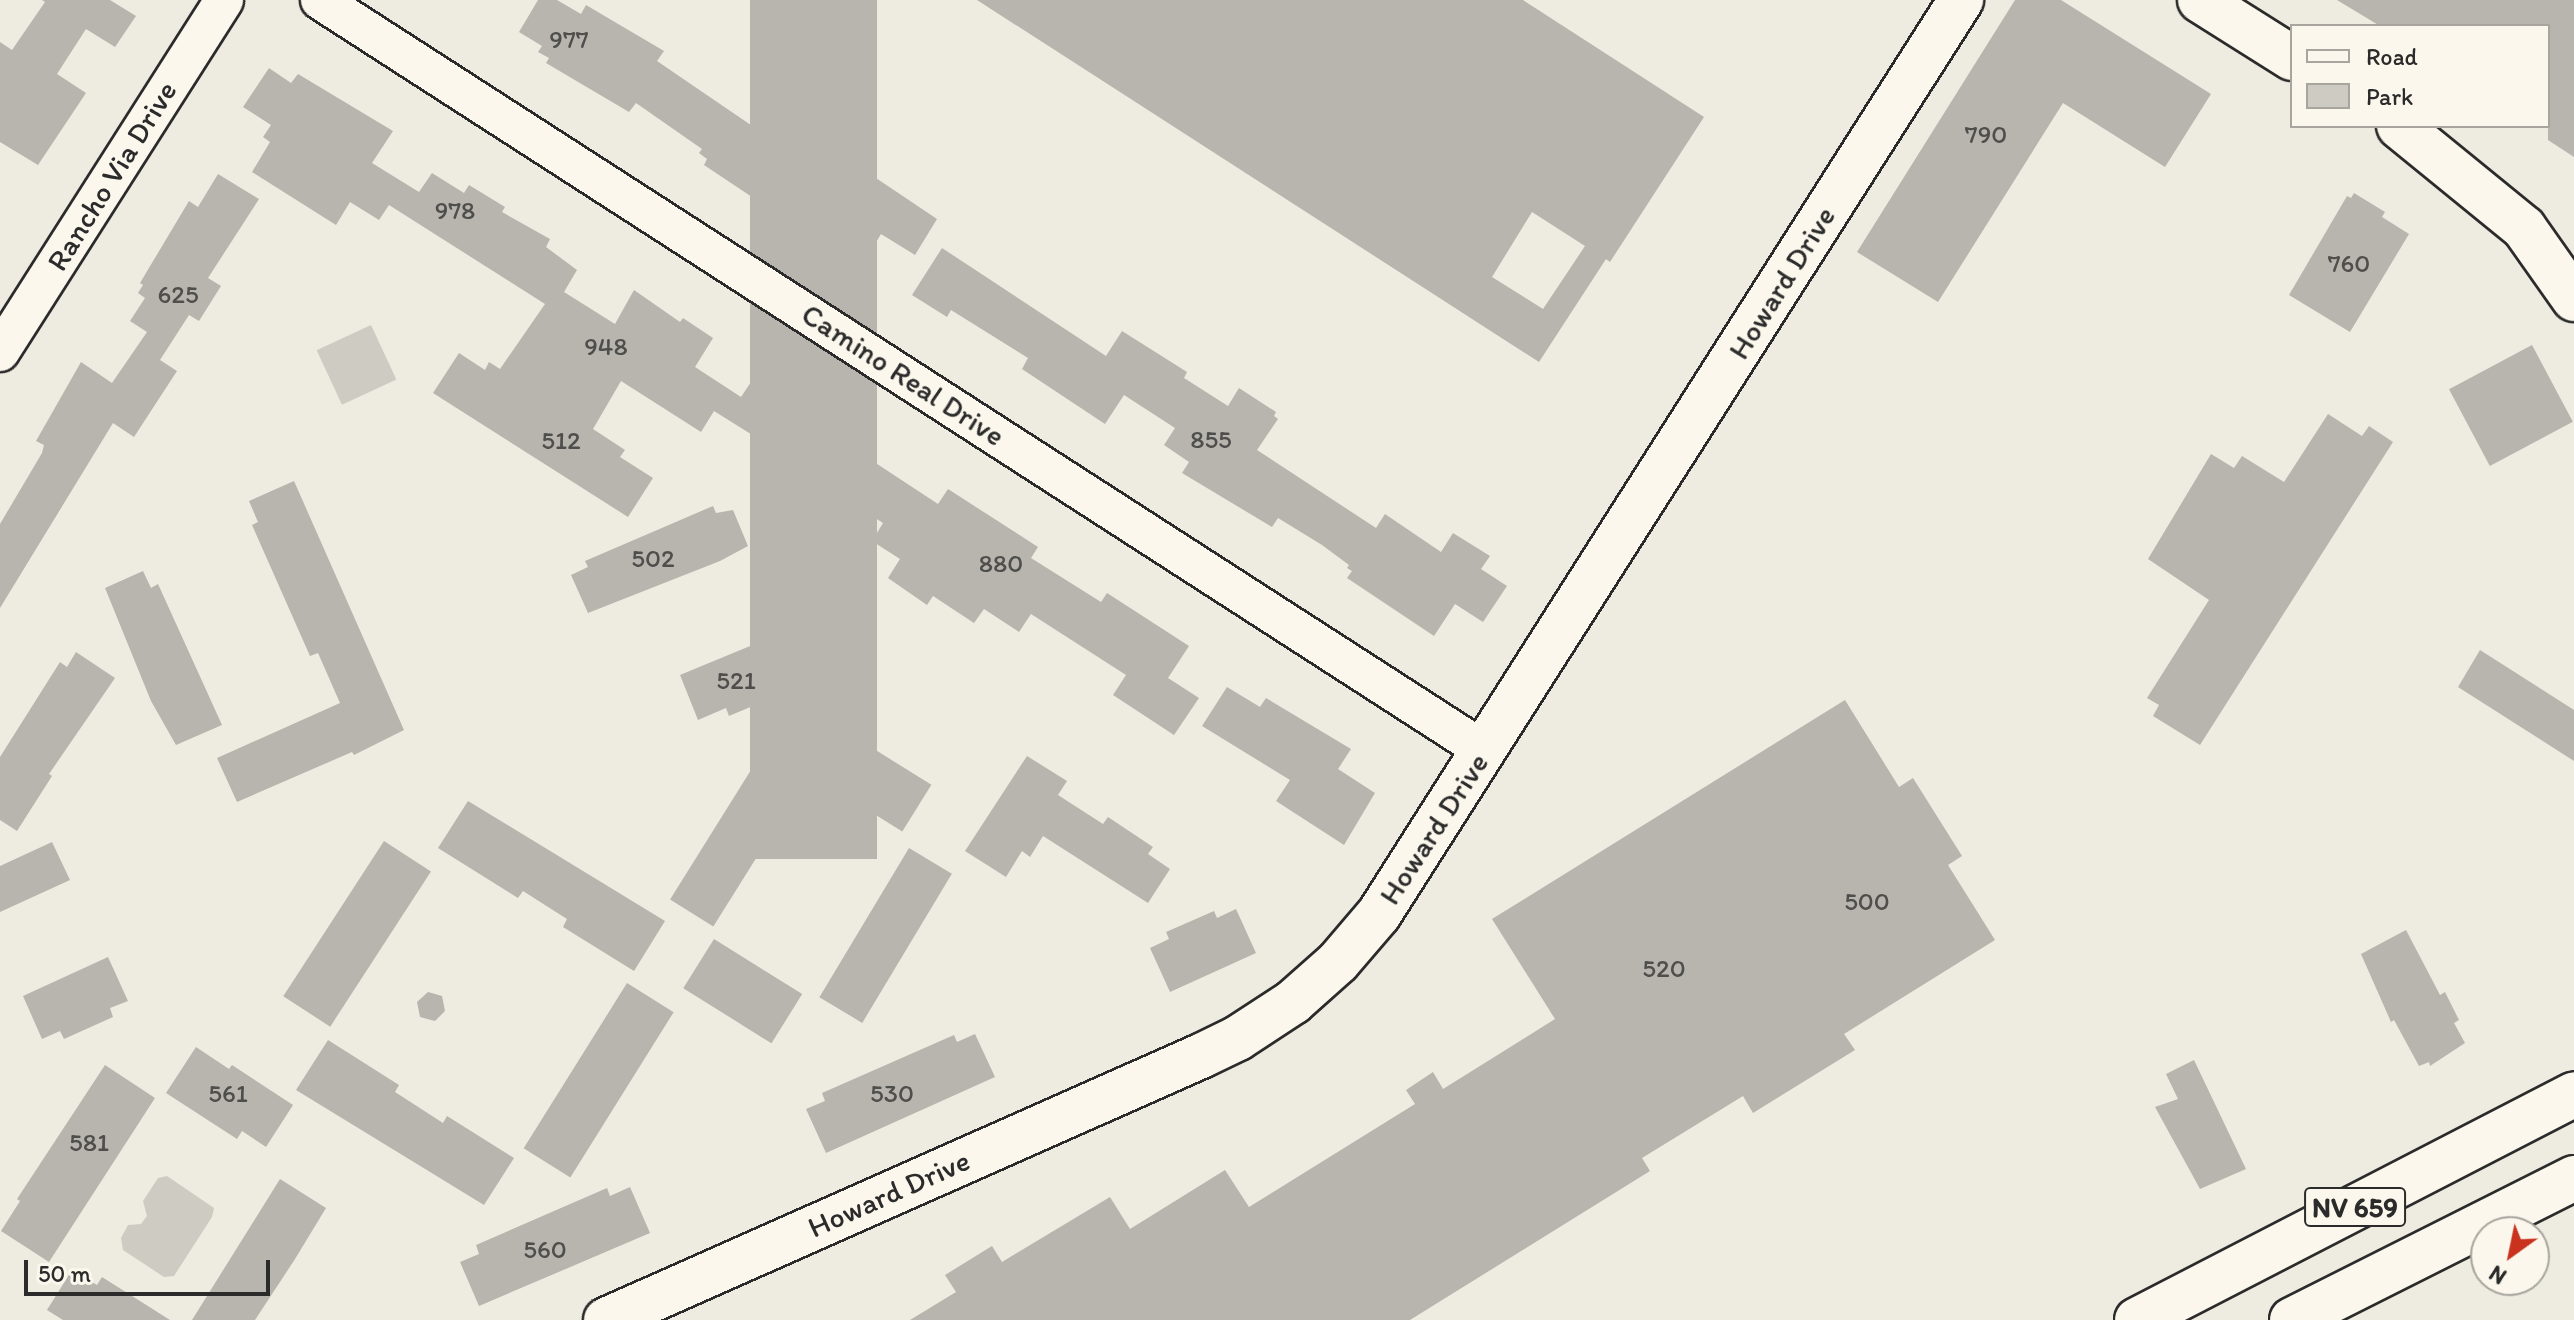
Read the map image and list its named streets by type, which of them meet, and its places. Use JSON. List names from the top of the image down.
{
  "streets": {
    "street": [
      "Rancho Via Drive",
      "Howard Drive",
      "Camino Real Drive",
      "NV 659"
    ]
  },
  "crossings": [
    ["Howard Drive", "Camino Real Drive"]
  ],
  "house_numbers": [
    "977",
    "790",
    "978",
    "760",
    "625",
    "948",
    "855",
    "512",
    "502",
    "880",
    "521",
    "500",
    "520",
    "561",
    "530",
    "581",
    "560"
  ],
  "legend": ["Road", "Park"],
  "scale_bar": "50 m",
  "north": "bottom left"
}
